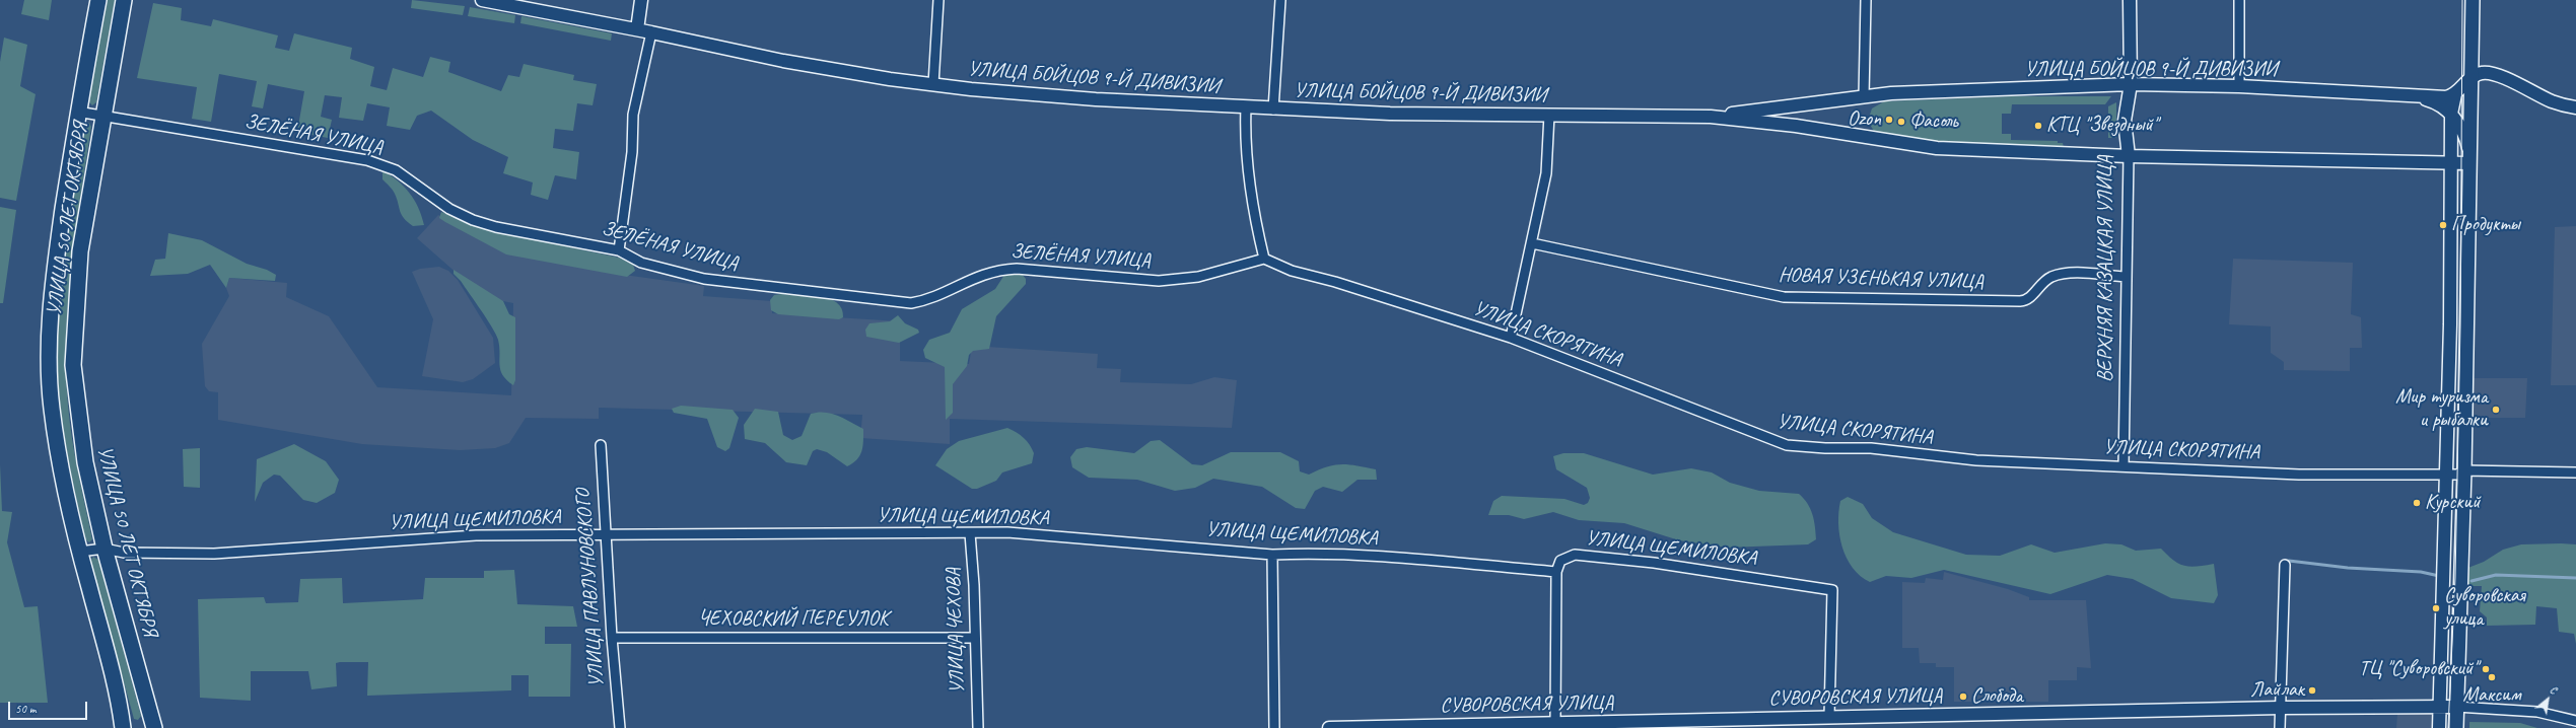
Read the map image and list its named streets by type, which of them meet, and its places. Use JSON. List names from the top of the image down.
{
  "streets": {
    "main road": ["УЛИЦА 50 ЛЕТ ОКТЯБРЯ"],
    "street": [
      "УЛИЦА БОЙЦОВ 9-Й ДИВИЗИИ",
      "ЗЕЛЁНАЯ УЛИЦА",
      "ВЕРХНЯЯ КАЗАЦКАЯ УЛИЦА",
      "НОВАЯ УЗЕНЬКАЯ УЛИЦА",
      "УЛИЦА СКОРЯТИНА",
      "УЛИЦА ЩЕМИЛОВКА",
      "УЛИЦА ПАВЛУНОВСКОГО",
      "ЧЕХОВСКИЙ ПЕРЕУЛОК",
      "УЛИЦА ЧЕХОВА",
      "СУВОРОВСКАЯ УЛИЦА"
    ]
  },
  "crossings": [
    ["УЛИЦА БОЙЦОВ 9-Й ДИВИЗИИ", "ВЕРХНЯЯ КАЗАЦКАЯ УЛИЦА"],
    ["ЗЕЛЁНАЯ УЛИЦА", "УЛИЦА 50 ЛЕТ ОКТЯБРЯ"],
    ["ЗЕЛЁНАЯ УЛИЦА", "УЛИЦА СКОРЯТИНА"],
    ["УЛИЦА 50 ЛЕТ ОКТЯБРЯ", "УЛИЦА ЩЕМИЛОВКА"],
    ["ВЕРХНЯЯ КАЗАЦКАЯ УЛИЦА", "НОВАЯ УЗЕНЬКАЯ УЛИЦА"],
    ["ВЕРХНЯЯ КАЗАЦКАЯ УЛИЦА", "УЛИЦА СКОРЯТИНА"],
    ["УЛИЦА ЩЕМИЛОВКА", "УЛИЦА ПАВЛУНОВСКОГО"],
    ["УЛИЦА ЩЕМИЛОВКА", "УЛИЦА ЧЕХОВА"],
    ["УЛИЦА ЩЕМИЛОВКА", "СУВОРОВСКАЯ УЛИЦА"],
    ["УЛИЦА ПАВЛУНОВСКОГО", "ЧЕХОВСКИЙ ПЕРЕУЛОК"],
    ["ЧЕХОВСКИЙ ПЕРЕУЛОК", "УЛИЦА ЧЕХОВА"]
  ],
  "places": [
    "Ozon",
    "Фасоль",
    "КТЦ \"Звездный\"",
    "Продукты",
    "Мир туризма и рыбалки",
    "Курский",
    "Суворовская улица",
    "ТЦ \"Суворовский\"",
    "Максим",
    "Лайлак",
    "Слобода"
  ],
  "scale_bar": "50 m",
  "north": "top right"
}
